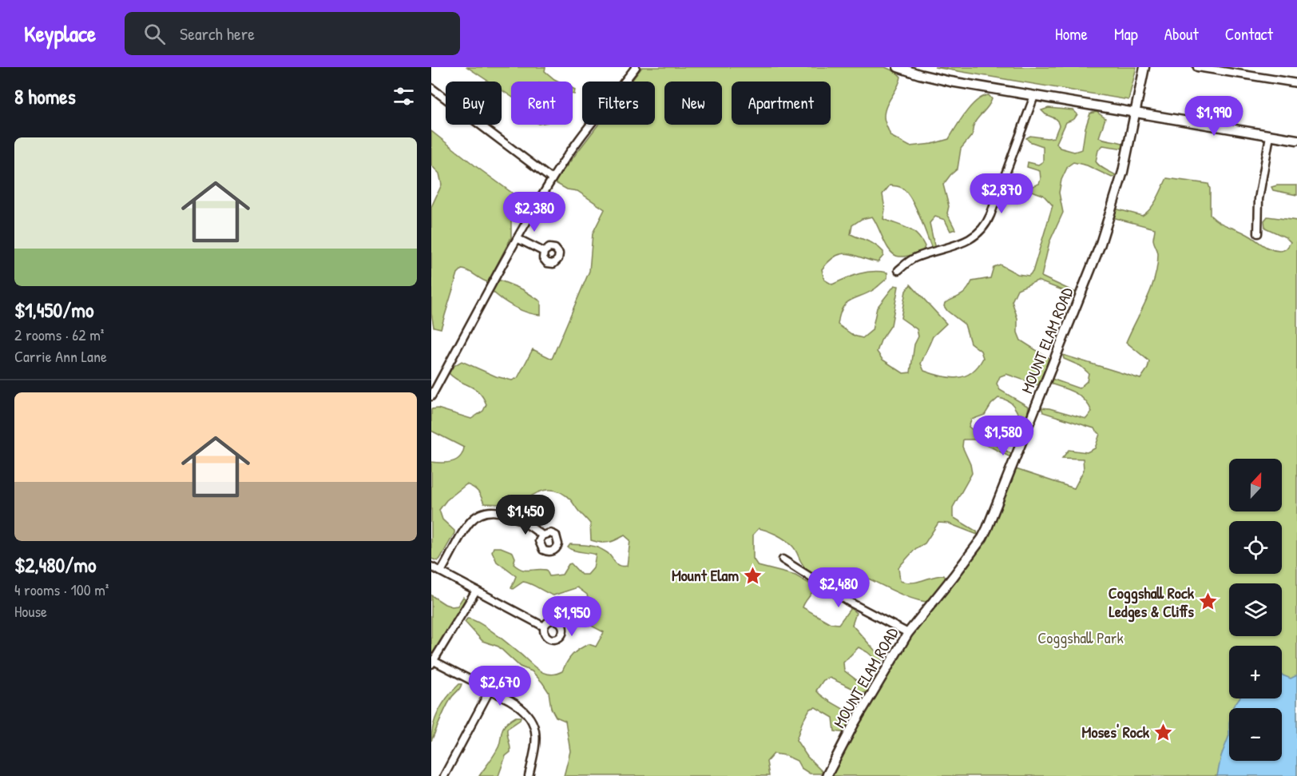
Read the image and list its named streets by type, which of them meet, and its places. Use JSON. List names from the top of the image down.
{
  "streets": {
    "main road": ["MOUNT ELAM ROAD"]
  },
  "parks": ["Coggshall Park"],
  "places": {
    "place": ["Mount Elam", "Coggshall Rock Ledges & Cliffs", "Moses' Rock"]
  },
  "north": "top",
  "page": {
    "header": "Keyplace",
    "search": "Search here",
    "nav": [
      "Home",
      "Map",
      "About",
      "Contact"
    ],
    "heading": "8 homes",
    "chip": [
      "Buy",
      "Rent",
      "Filters",
      "New",
      "Apartment"
    ],
    "price": [
      "$1,990",
      "$2,870",
      "$2,380",
      "$1,580",
      "$1,450",
      "$2,480",
      "$1,950",
      "$2,670"
    ],
    "list": [
      {
        "name": "$1,450/mo",
        "note": "2 rooms · 62 m² · Carrie Ann Lane"
      },
      {
        "name": "$2,480/mo",
        "note": "4 rooms · 100 m² · House"
      }
    ],
    "map_buttons": ["+", "−"]
  }
}
